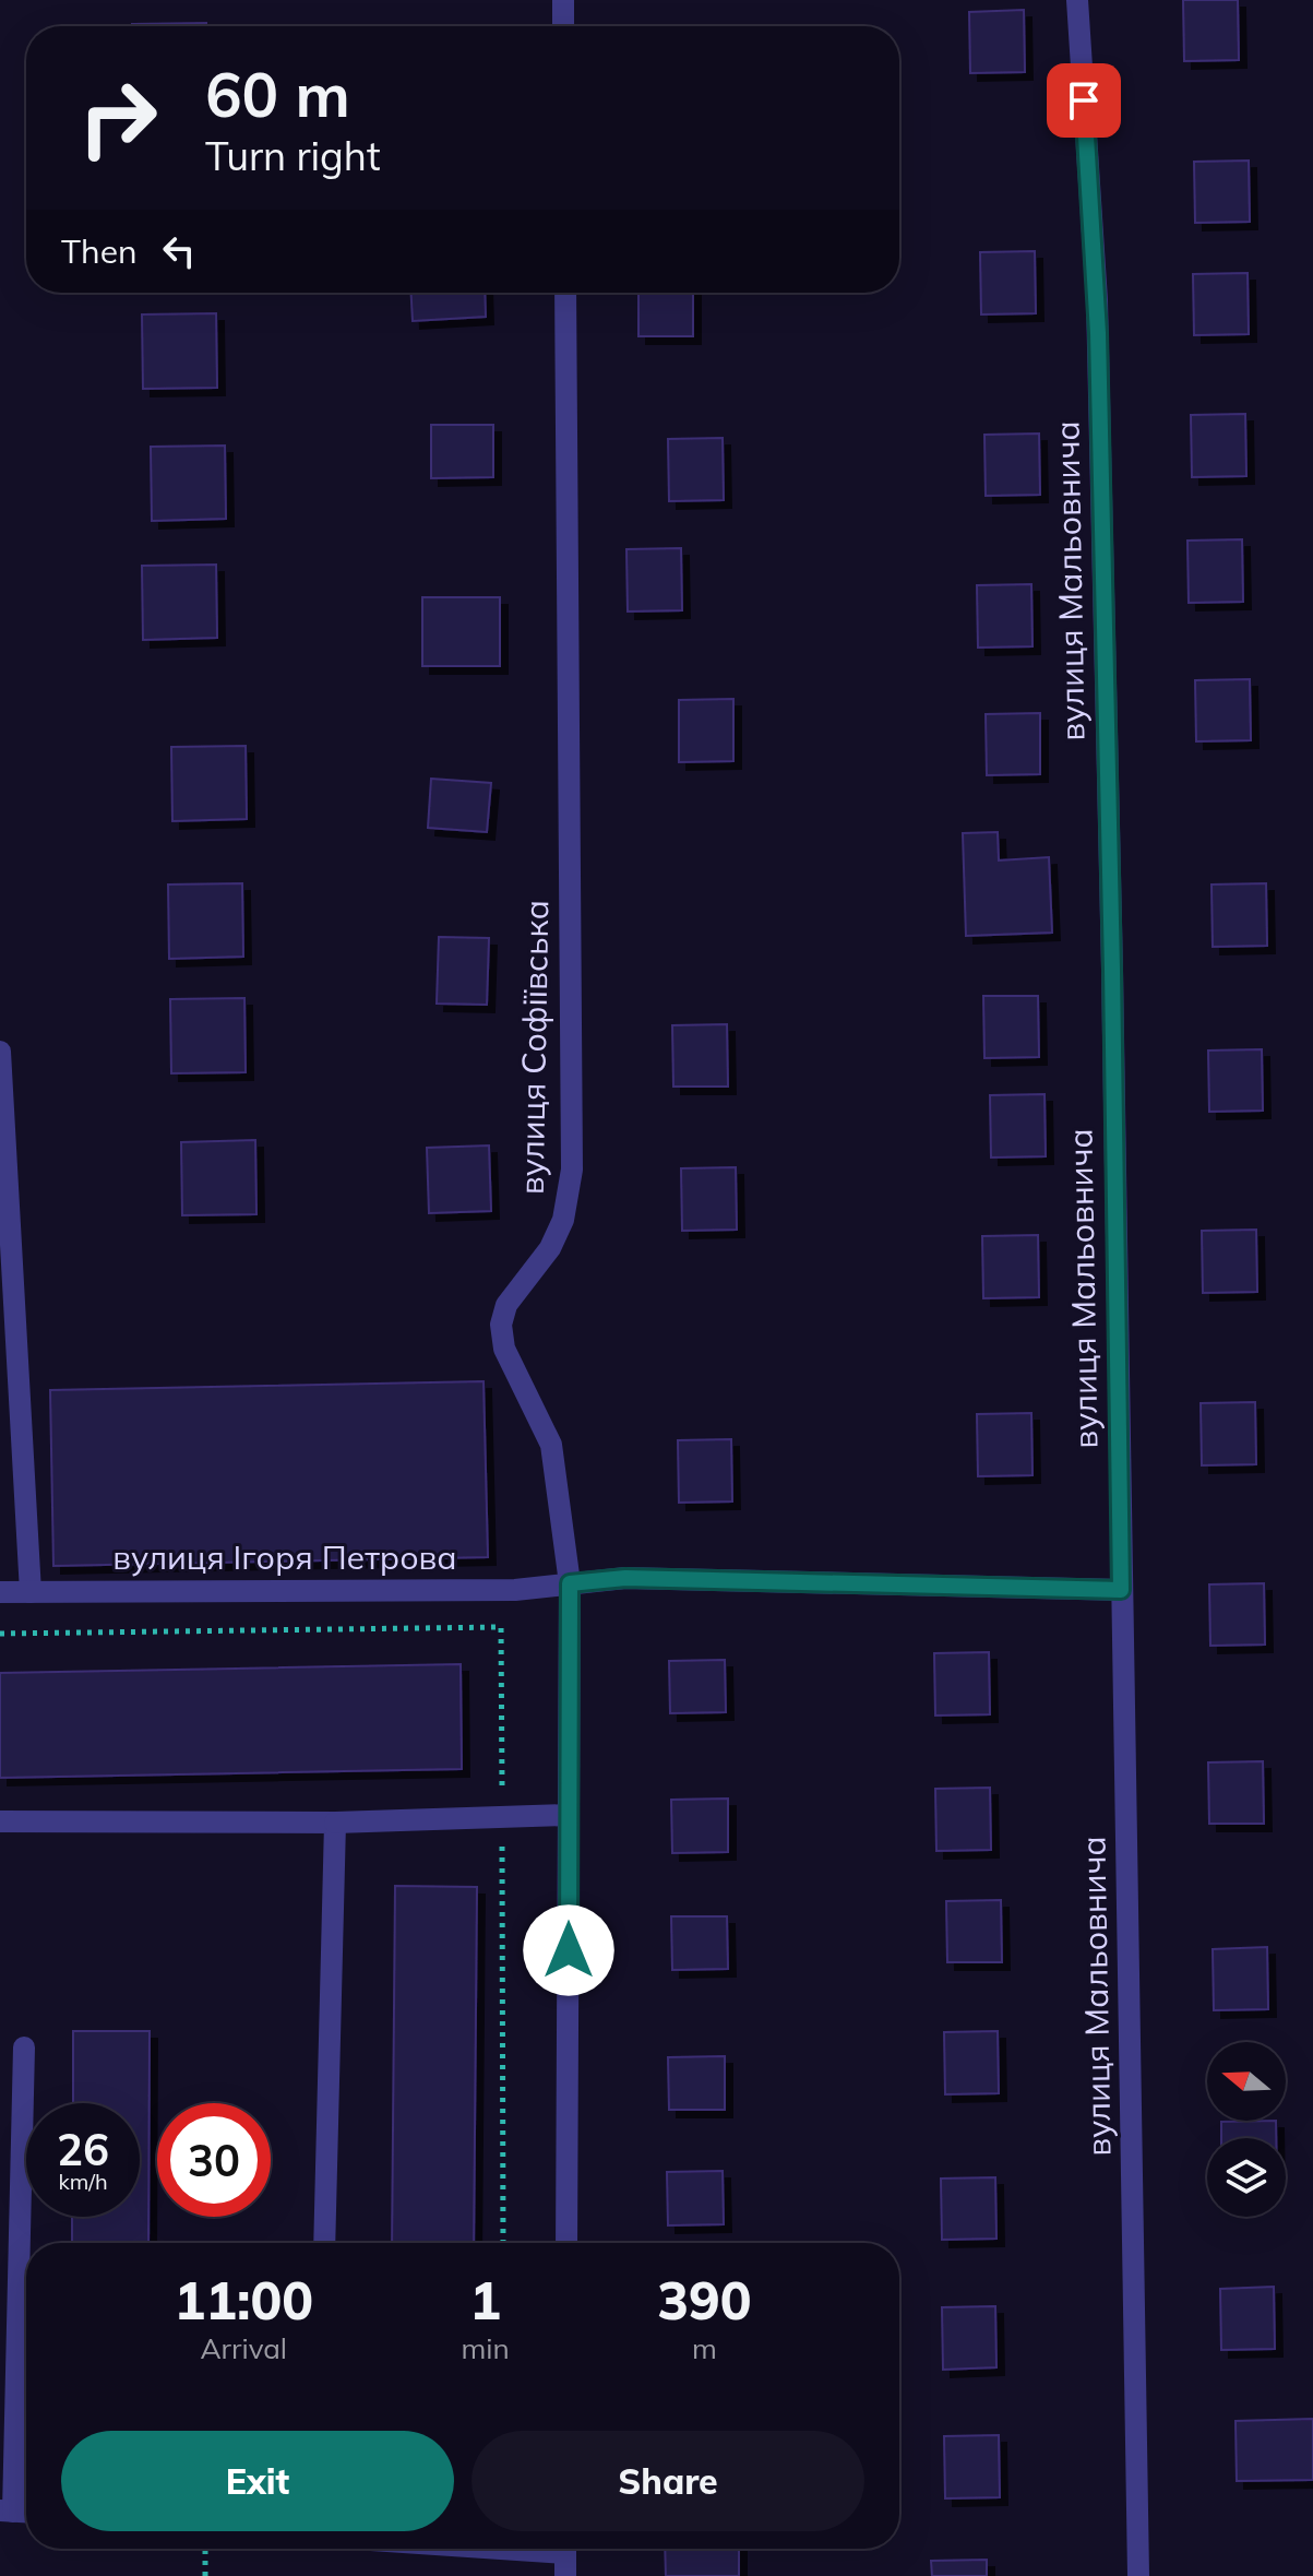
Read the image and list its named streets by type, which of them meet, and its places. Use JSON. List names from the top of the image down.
{
  "streets": {
    "street": ["вулиця Мальовнича", "вулиця Софіївська", "вулиця Ігоря Петрова"]
  },
  "crossings": [
    ["вулиця Мальовнича", "вулиця Ігоря Петрова"],
    ["вулиця Софіївська", "вулиця Ігоря Петрова"]
  ],
  "north": "left",
  "page": {
    "turn": ["60 m", "Turn right"],
    "then": "Then",
    "speed": "26 km/h",
    "limit": "30",
    "eta": [
      "11:00",
      "Arrival",
      "1",
      "min",
      "390",
      "m"
    ],
    "buttons": ["Exit", "Share"]
  }
}
